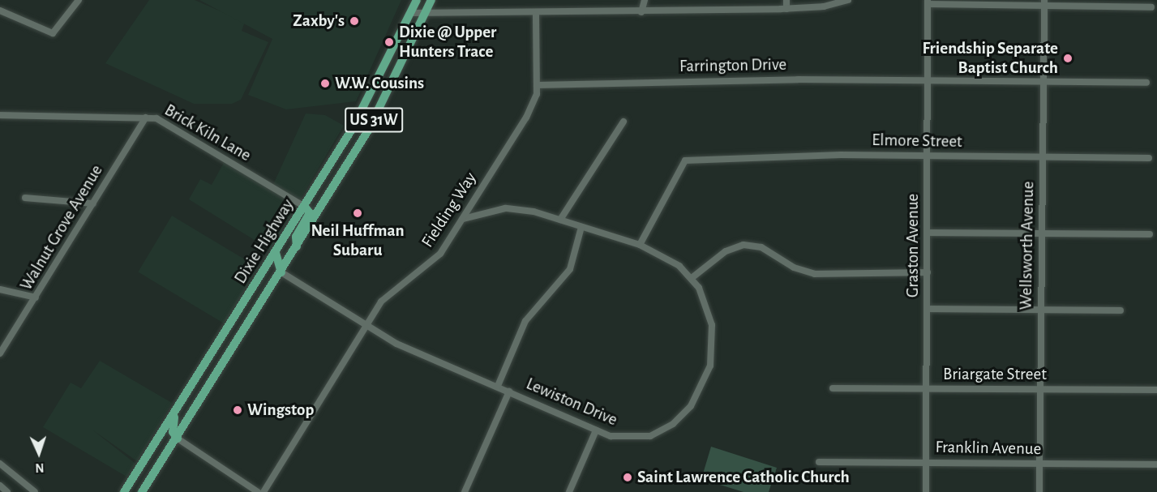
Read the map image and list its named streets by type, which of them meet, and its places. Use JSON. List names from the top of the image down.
{
  "streets": {
    "main road": ["US 31W", "Dixie Highway"],
    "street": [
      "Farrington Drive",
      "Brick Kiln Lane",
      "Elmore Street",
      "Fielding Way",
      "Walnut Grove Avenue",
      "Graston Avenue",
      "Wellsworth Avenue",
      "Briargate Street",
      "Lewiston Drive",
      "Franklin Avenue"
    ]
  },
  "crossings": [
    ["Farrington Drive", "Fielding Way"],
    ["Farrington Drive", "Graston Avenue"],
    ["Farrington Drive", "Wellsworth Avenue"],
    ["Brick Kiln Lane", "Walnut Grove Avenue"],
    ["Brick Kiln Lane", "Dixie Highway"],
    ["Elmore Street", "Graston Avenue"],
    ["Elmore Street", "Wellsworth Avenue"],
    ["Elmore Street", "Lewiston Drive"],
    ["Fielding Way", "Lewiston Drive"],
    ["Dixie Highway", "Lewiston Drive"],
    ["Graston Avenue", "Briargate Street"],
    ["Graston Avenue", "Franklin Avenue"],
    ["Wellsworth Avenue", "Briargate Street"],
    ["Wellsworth Avenue", "Franklin Avenue"]
  ],
  "places": [
    "Zaxby's",
    "Dixie @ Upper Hunters Trace",
    "Friendship Separate Baptist Church",
    "W.W. Cousins",
    "Neil Huffman Subaru",
    "Wingstop",
    "Saint Lawrence Catholic Church"
  ],
  "north": "bottom"
}
